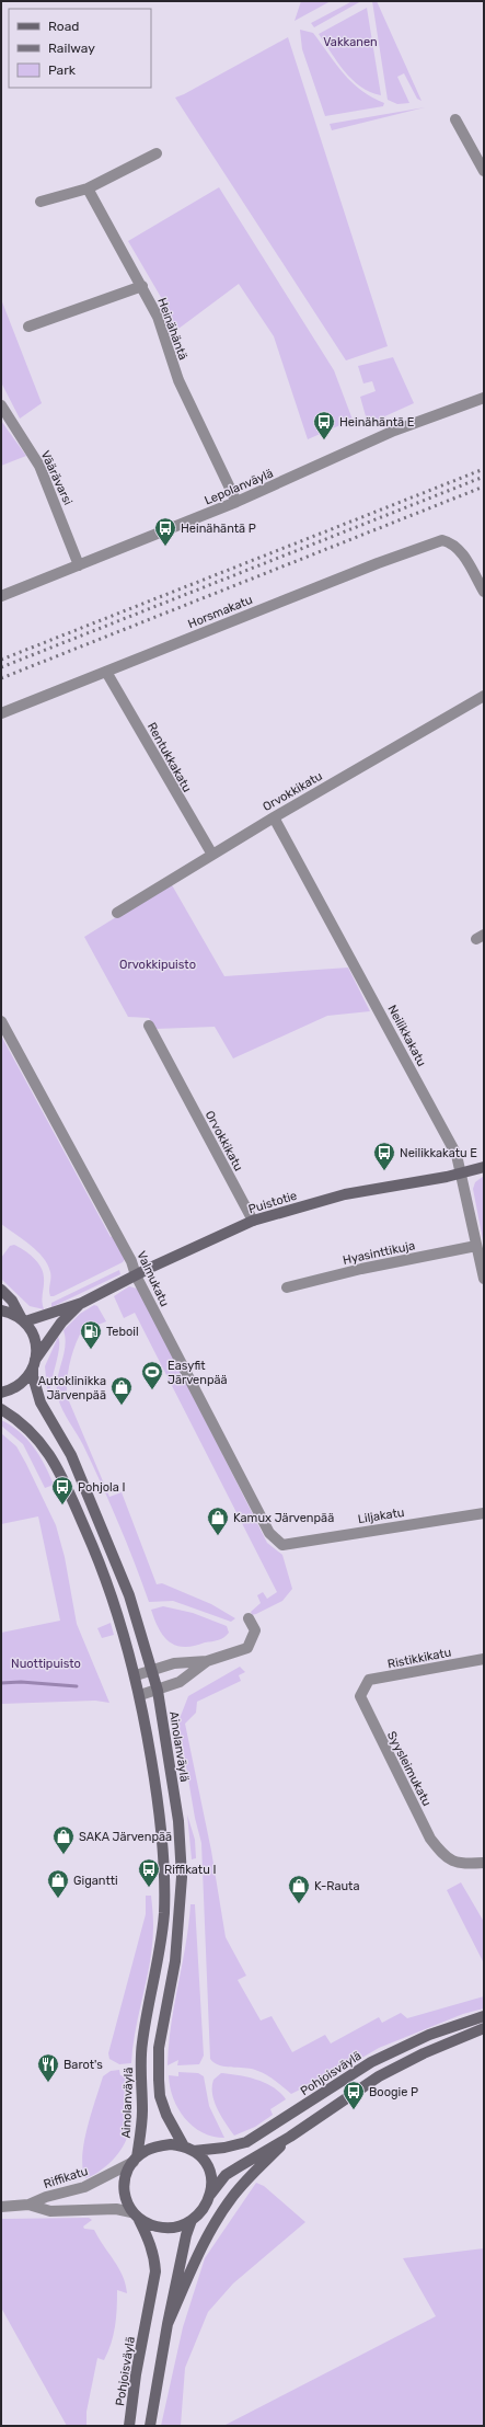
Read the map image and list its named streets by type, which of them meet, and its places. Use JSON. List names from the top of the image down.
{
  "streets": {
    "main road": ["Puistotie", "Ainolanväylä", "Pohjoisväylä"],
    "street": [
      "Heinähäntä",
      "Väärävarsi",
      "Lepolanväylä",
      "Horsmakatu",
      "Rentukkakatu",
      "Orvokkikatu",
      "Neilikkakatu",
      "Hyasinttikuja",
      "Valmukatu",
      "Liljakatu",
      "Ristikkikatu",
      "Syysleimukatu",
      "Riffikatu"
    ]
  },
  "crossings": [
    ["Heinähäntä", "Lepolanväylä"],
    ["Väärävarsi", "Lepolanväylä"],
    ["Horsmakatu", "Rentukkakatu"],
    ["Rentukkakatu", "Orvokkikatu"],
    ["Orvokkikatu", "Neilikkakatu"],
    ["Orvokkikatu", "Puistotie"],
    ["Neilikkakatu", "Puistotie"],
    ["Neilikkakatu", "Hyasinttikuja"],
    ["Puistotie", "Valmukatu"],
    ["Puistotie", "Ainolanväylä"],
    ["Valmukatu", "Liljakatu"],
    ["Ristikkikatu", "Syysleimukatu"],
    ["Ainolanväylä", "Pohjoisväylä"],
    ["Ainolanväylä", "Riffikatu"],
    ["Pohjoisväylä", "Riffikatu"]
  ],
  "parks": ["Vakkanen", "Orvokkipuisto", "Nuottipuisto"],
  "places": {
    "bus stop": [
      "Heinähäntä E",
      "Heinähäntä P",
      "Neilikkakatu E",
      "Pohjola I",
      "Riffikatu I",
      "Boogie P"
    ],
    "fuel station": ["Teboil"],
    "sports": ["Easyfit Järvenpää"],
    "shop": [
      "Autoklinikka Järvenpää",
      "Kamux Järvenpää",
      "SAKA Järvenpää",
      "Gigantti",
      "K-Rauta"
    ],
    "restaurant": ["Barot's"]
  },
  "legend": ["Road", "Railway", "Park"]
}
